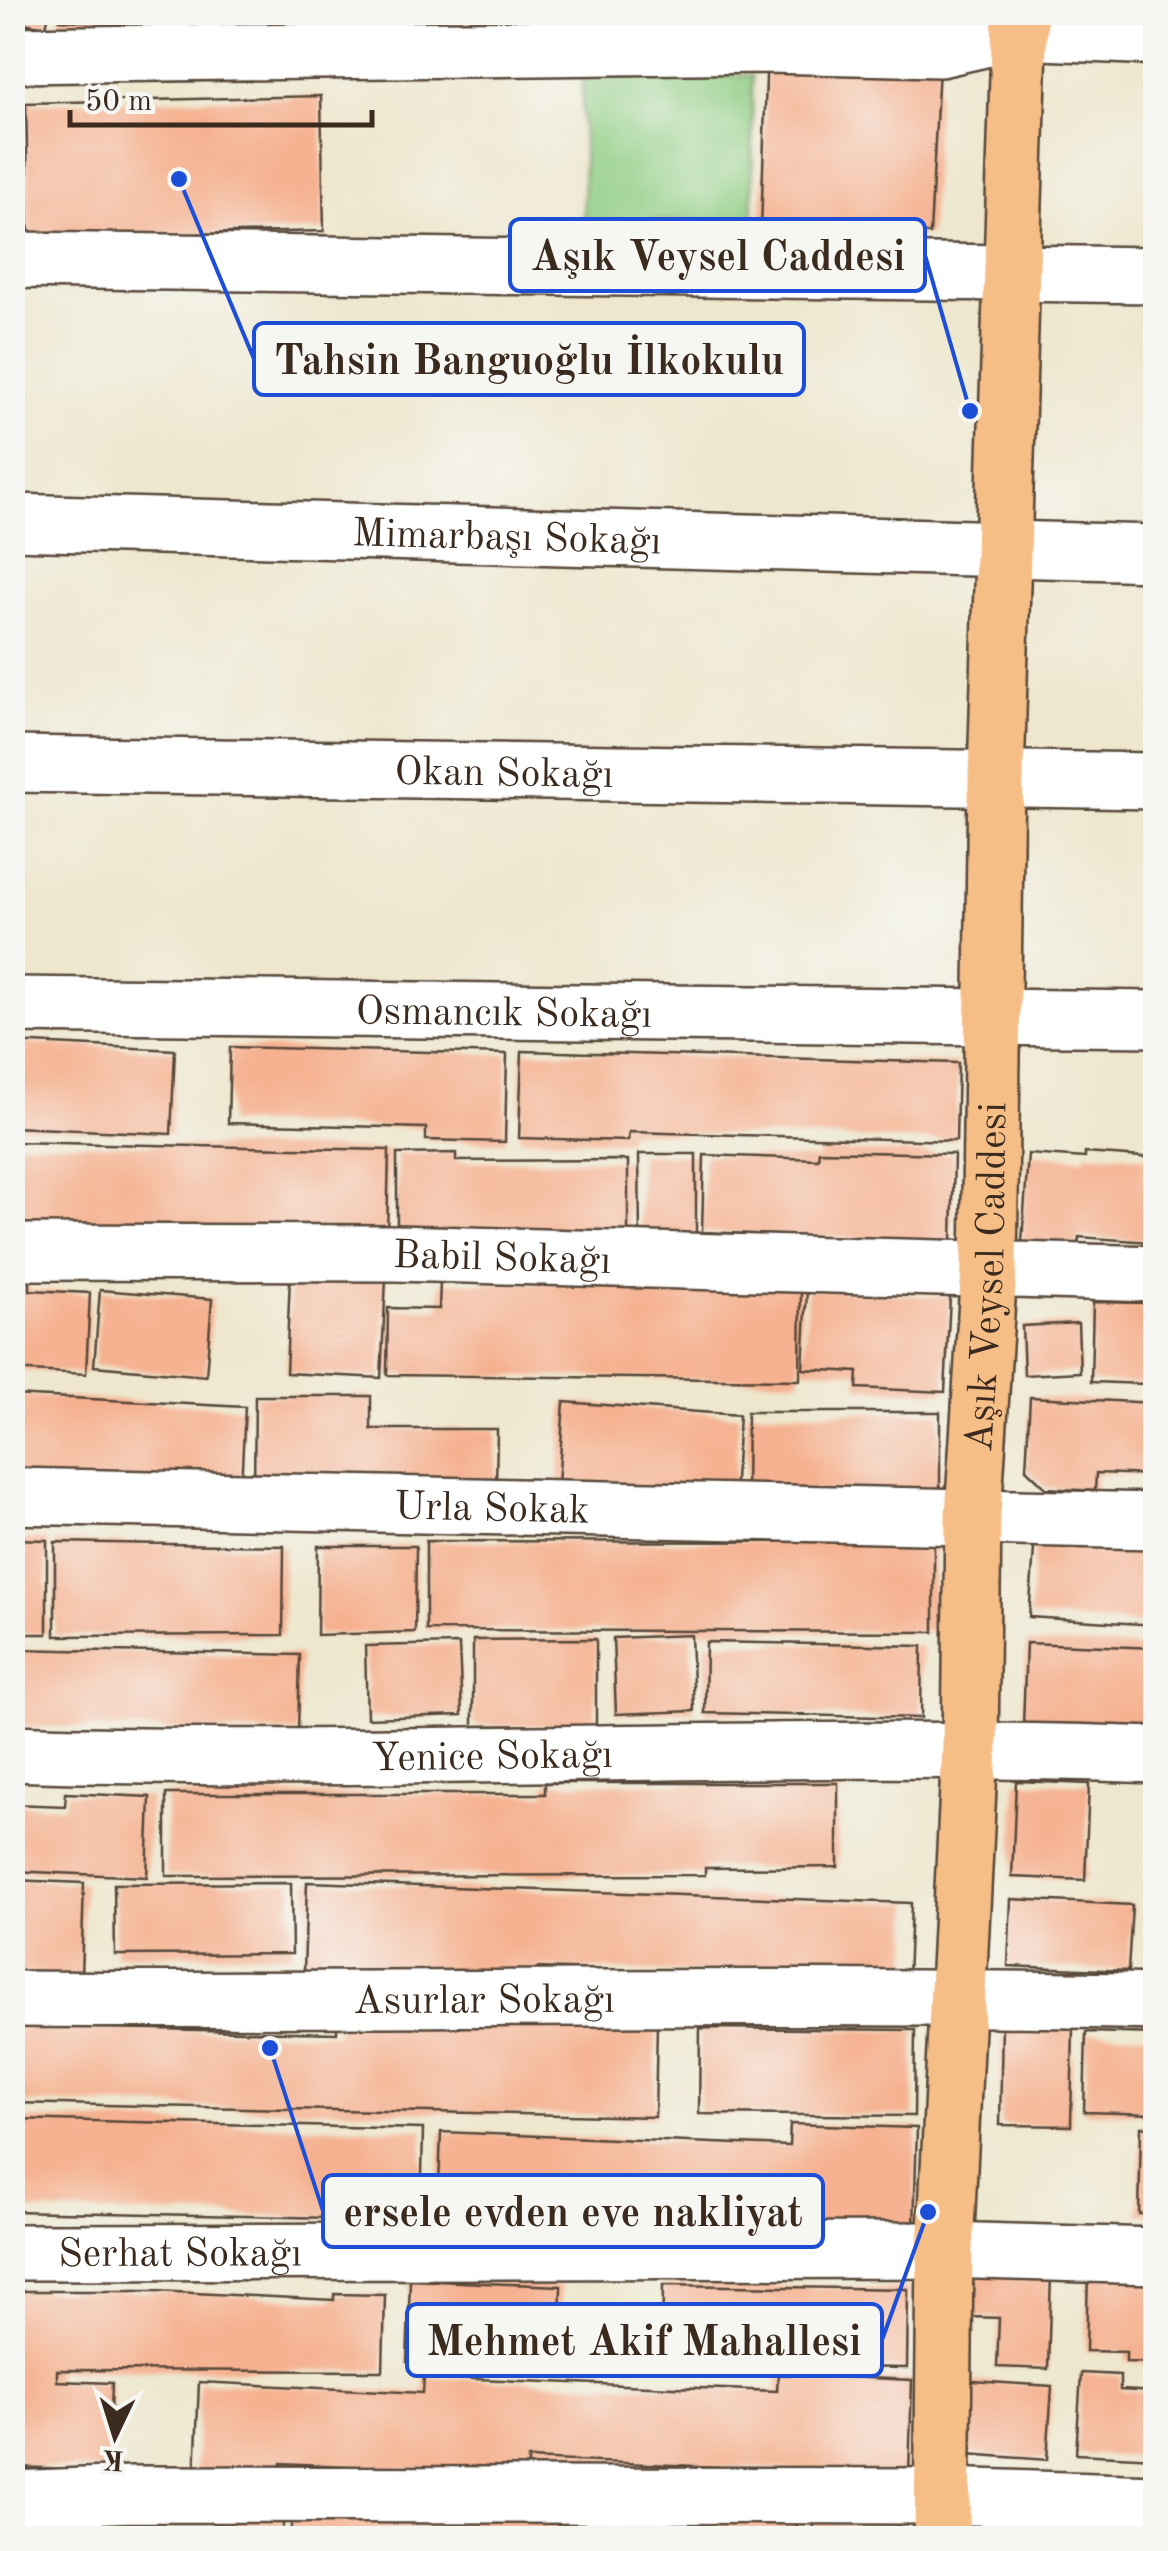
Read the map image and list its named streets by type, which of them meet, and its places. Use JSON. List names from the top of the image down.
{
  "streets": {
    "main road": ["Aşık Veysel Caddesi"],
    "street": [
      "Mimarbaşı Sokağı",
      "Okan Sokağı",
      "Osmancık Sokağı",
      "Babil Sokağı",
      "Urla Sokak",
      "Yenice Sokağı",
      "Asurlar Sokağı",
      "Serhat Sokağı"
    ]
  },
  "crossings": [
    ["Mimarbaşı Sokağı", "Aşık Veysel Caddesi"],
    ["Okan Sokağı", "Aşık Veysel Caddesi"],
    ["Osmancık Sokağı", "Aşık Veysel Caddesi"],
    ["Babil Sokağı", "Aşık Veysel Caddesi"],
    ["Aşık Veysel Caddesi", "Urla Sokak"],
    ["Aşık Veysel Caddesi", "Yenice Sokağı"],
    ["Aşık Veysel Caddesi", "Asurlar Sokağı"],
    ["Aşık Veysel Caddesi", "Serhat Sokağı"]
  ],
  "places": [
    "Tahsin Banguoğlu İlkokulu",
    "Aşık Veysel Caddesi",
    "ersele evden eve nakliyat",
    "Mehmet Akif Mahallesi"
  ],
  "scale_bar": "50 m",
  "north": "bottom"
}
